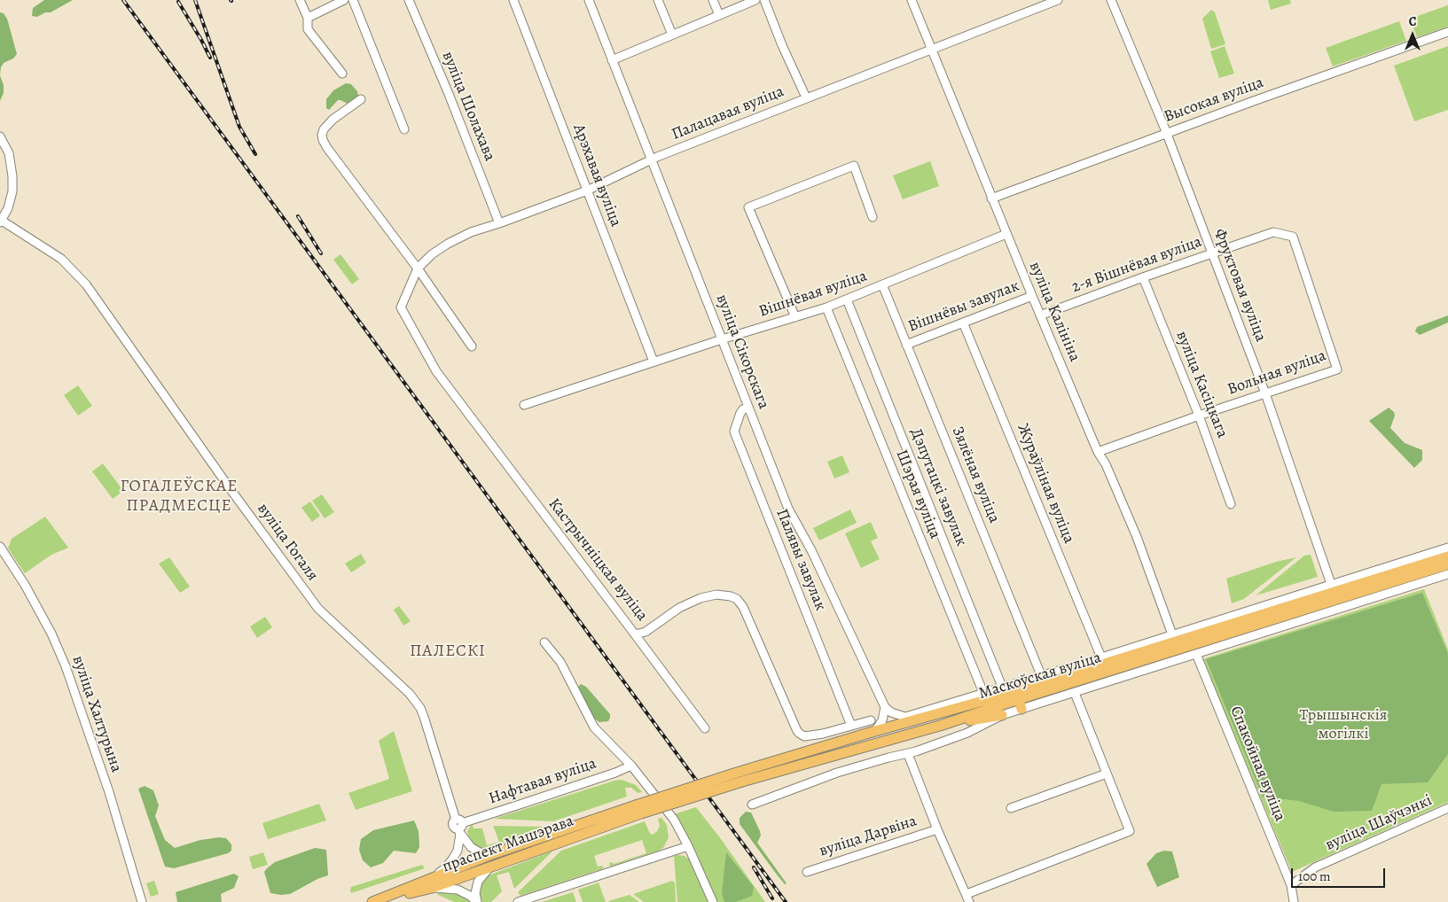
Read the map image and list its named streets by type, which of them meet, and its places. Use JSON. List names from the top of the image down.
{
  "streets": {
    "main road": ["Маскоўская вуліца", "праспект Машэрава"],
    "street": [
      "Высокая вуліца",
      "вуліца Шолахава",
      "Палацавая вуліца",
      "Арэхавая вуліца",
      "2-я Вішнёвая вуліца",
      "Фруктовая вуліца",
      "Вішнёвая вуліца",
      "Вішнёвы завулак",
      "вуліца Калініна",
      "вуліца Сікорскага",
      "Вольная вуліца",
      "вуліца Касіцкага",
      "Зялёная вуліца",
      "Жураўліная вуліца",
      "Дэпутацкі завулак",
      "Шэрая вуліца",
      "вуліца Гогаля",
      "Кастрычніцкая вуліца",
      "Палявы завулак",
      "вуліца Халтурына",
      "Спакойная вуліца",
      "Нафтавая вуліца",
      "вуліца Шаўчэнкі",
      "вуліца Дарвіна"
    ]
  },
  "crossings": [
    ["Высокая вуліца", "Фруктовая вуліца"],
    ["Высокая вуліца", "вуліца Калініна"],
    ["вуліца Шолахава", "Палацавая вуліца"],
    ["Палацавая вуліца", "Арэхавая вуліца"],
    ["Палацавая вуліца", "вуліца Калініна"],
    ["Палацавая вуліца", "вуліца Сікорскага"],
    ["Палацавая вуліца", "Кастрычніцкая вуліца"],
    ["Арэхавая вуліца", "Вішнёвая вуліца"],
    ["2-я Вішнёвая вуліца", "Фруктовая вуліца"],
    ["2-я Вішнёвая вуліца", "вуліца Калініна"],
    ["2-я Вішнёвая вуліца", "Вольная вуліца"],
    ["2-я Вішнёвая вуліца", "вуліца Касіцкага"],
    ["Фруктовая вуліца", "Вольная вуліца"],
    ["Фруктовая вуліца", "Маскоўская вуліца"],
    ["Вішнёвая вуліца", "вуліца Калініна"],
    ["Вішнёвая вуліца", "вуліца Сікорскага"],
    ["Вішнёвая вуліца", "Зялёная вуліца"],
    ["Вішнёвая вуліца", "Дэпутацкі завулак"],
    ["Вішнёвая вуліца", "Шэрая вуліца"],
    ["Вішнёвы завулак", "вуліца Калініна"],
    ["Вішнёвы завулак", "Зялёная вуліца"],
    ["Вішнёвы завулак", "Жураўліная вуліца"],
    ["вуліца Калініна", "Вольная вуліца"],
    ["вуліца Калініна", "Маскоўская вуліца"],
    ["вуліца Сікорскага", "Палявы завулак"],
    ["Вольная вуліца", "вуліца Касіцкага"],
    ["Зялёная вуліца", "Маскоўская вуліца"],
    ["Жураўліная вуліца", "Маскоўская вуліца"],
    ["Дэпутацкі завулак", "Маскоўская вуліца"],
    ["Шэрая вуліца", "Маскоўская вуліца"],
    ["вуліца Гогаля", "Нафтавая вуліца"],
    ["Кастрычніцкая вуліца", "Палявы завулак"],
    ["Маскоўская вуліца", "Спакойная вуліца"],
    ["Маскоўская вуліца", "праспект Машэрава"],
    ["Спакойная вуліца", "вуліца Шаўчэнкі"]
  ],
  "districts": ["ГОГАЛЕЎСКАЕ ПРАДМЕСЦЕ", "ПАЛЕСКІ"],
  "parks": ["Трышынскія могілкі"],
  "scale_bar": "100 m",
  "north": "top"
}
